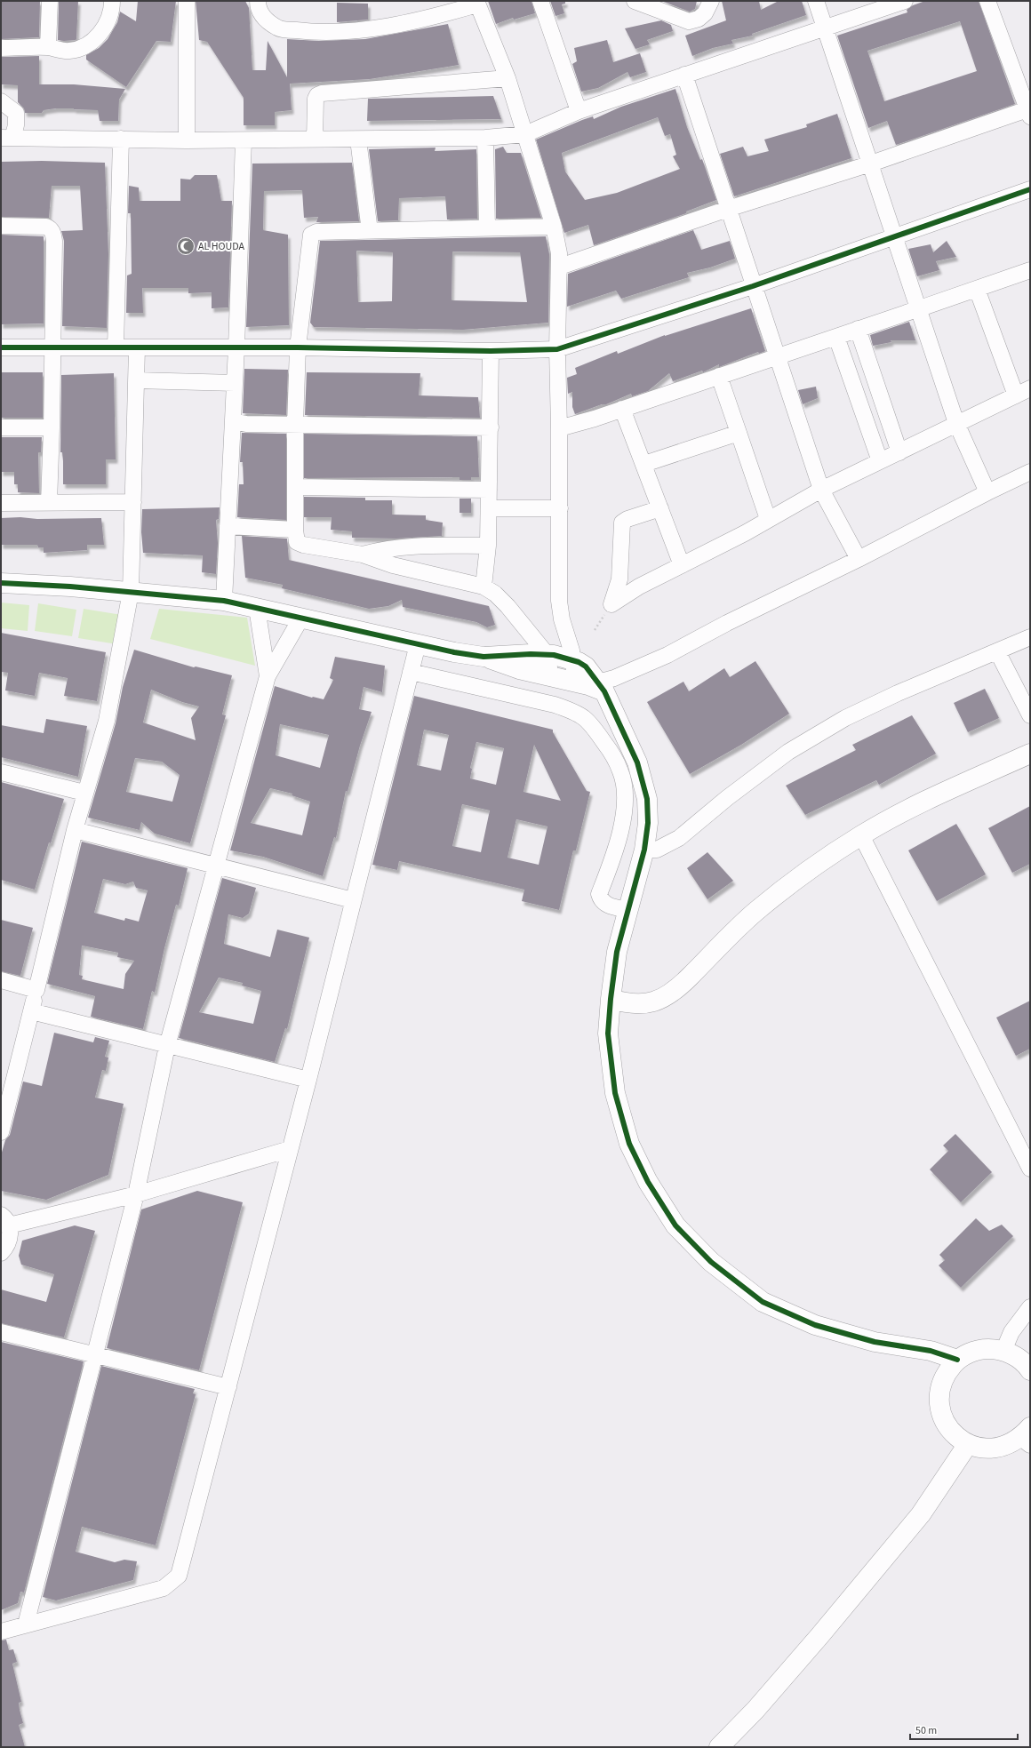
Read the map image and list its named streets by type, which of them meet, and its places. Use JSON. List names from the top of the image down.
{
  "places": {
    "mosque": ["AL HOUDA"]
  },
  "scale_bar": "50 m"
}
